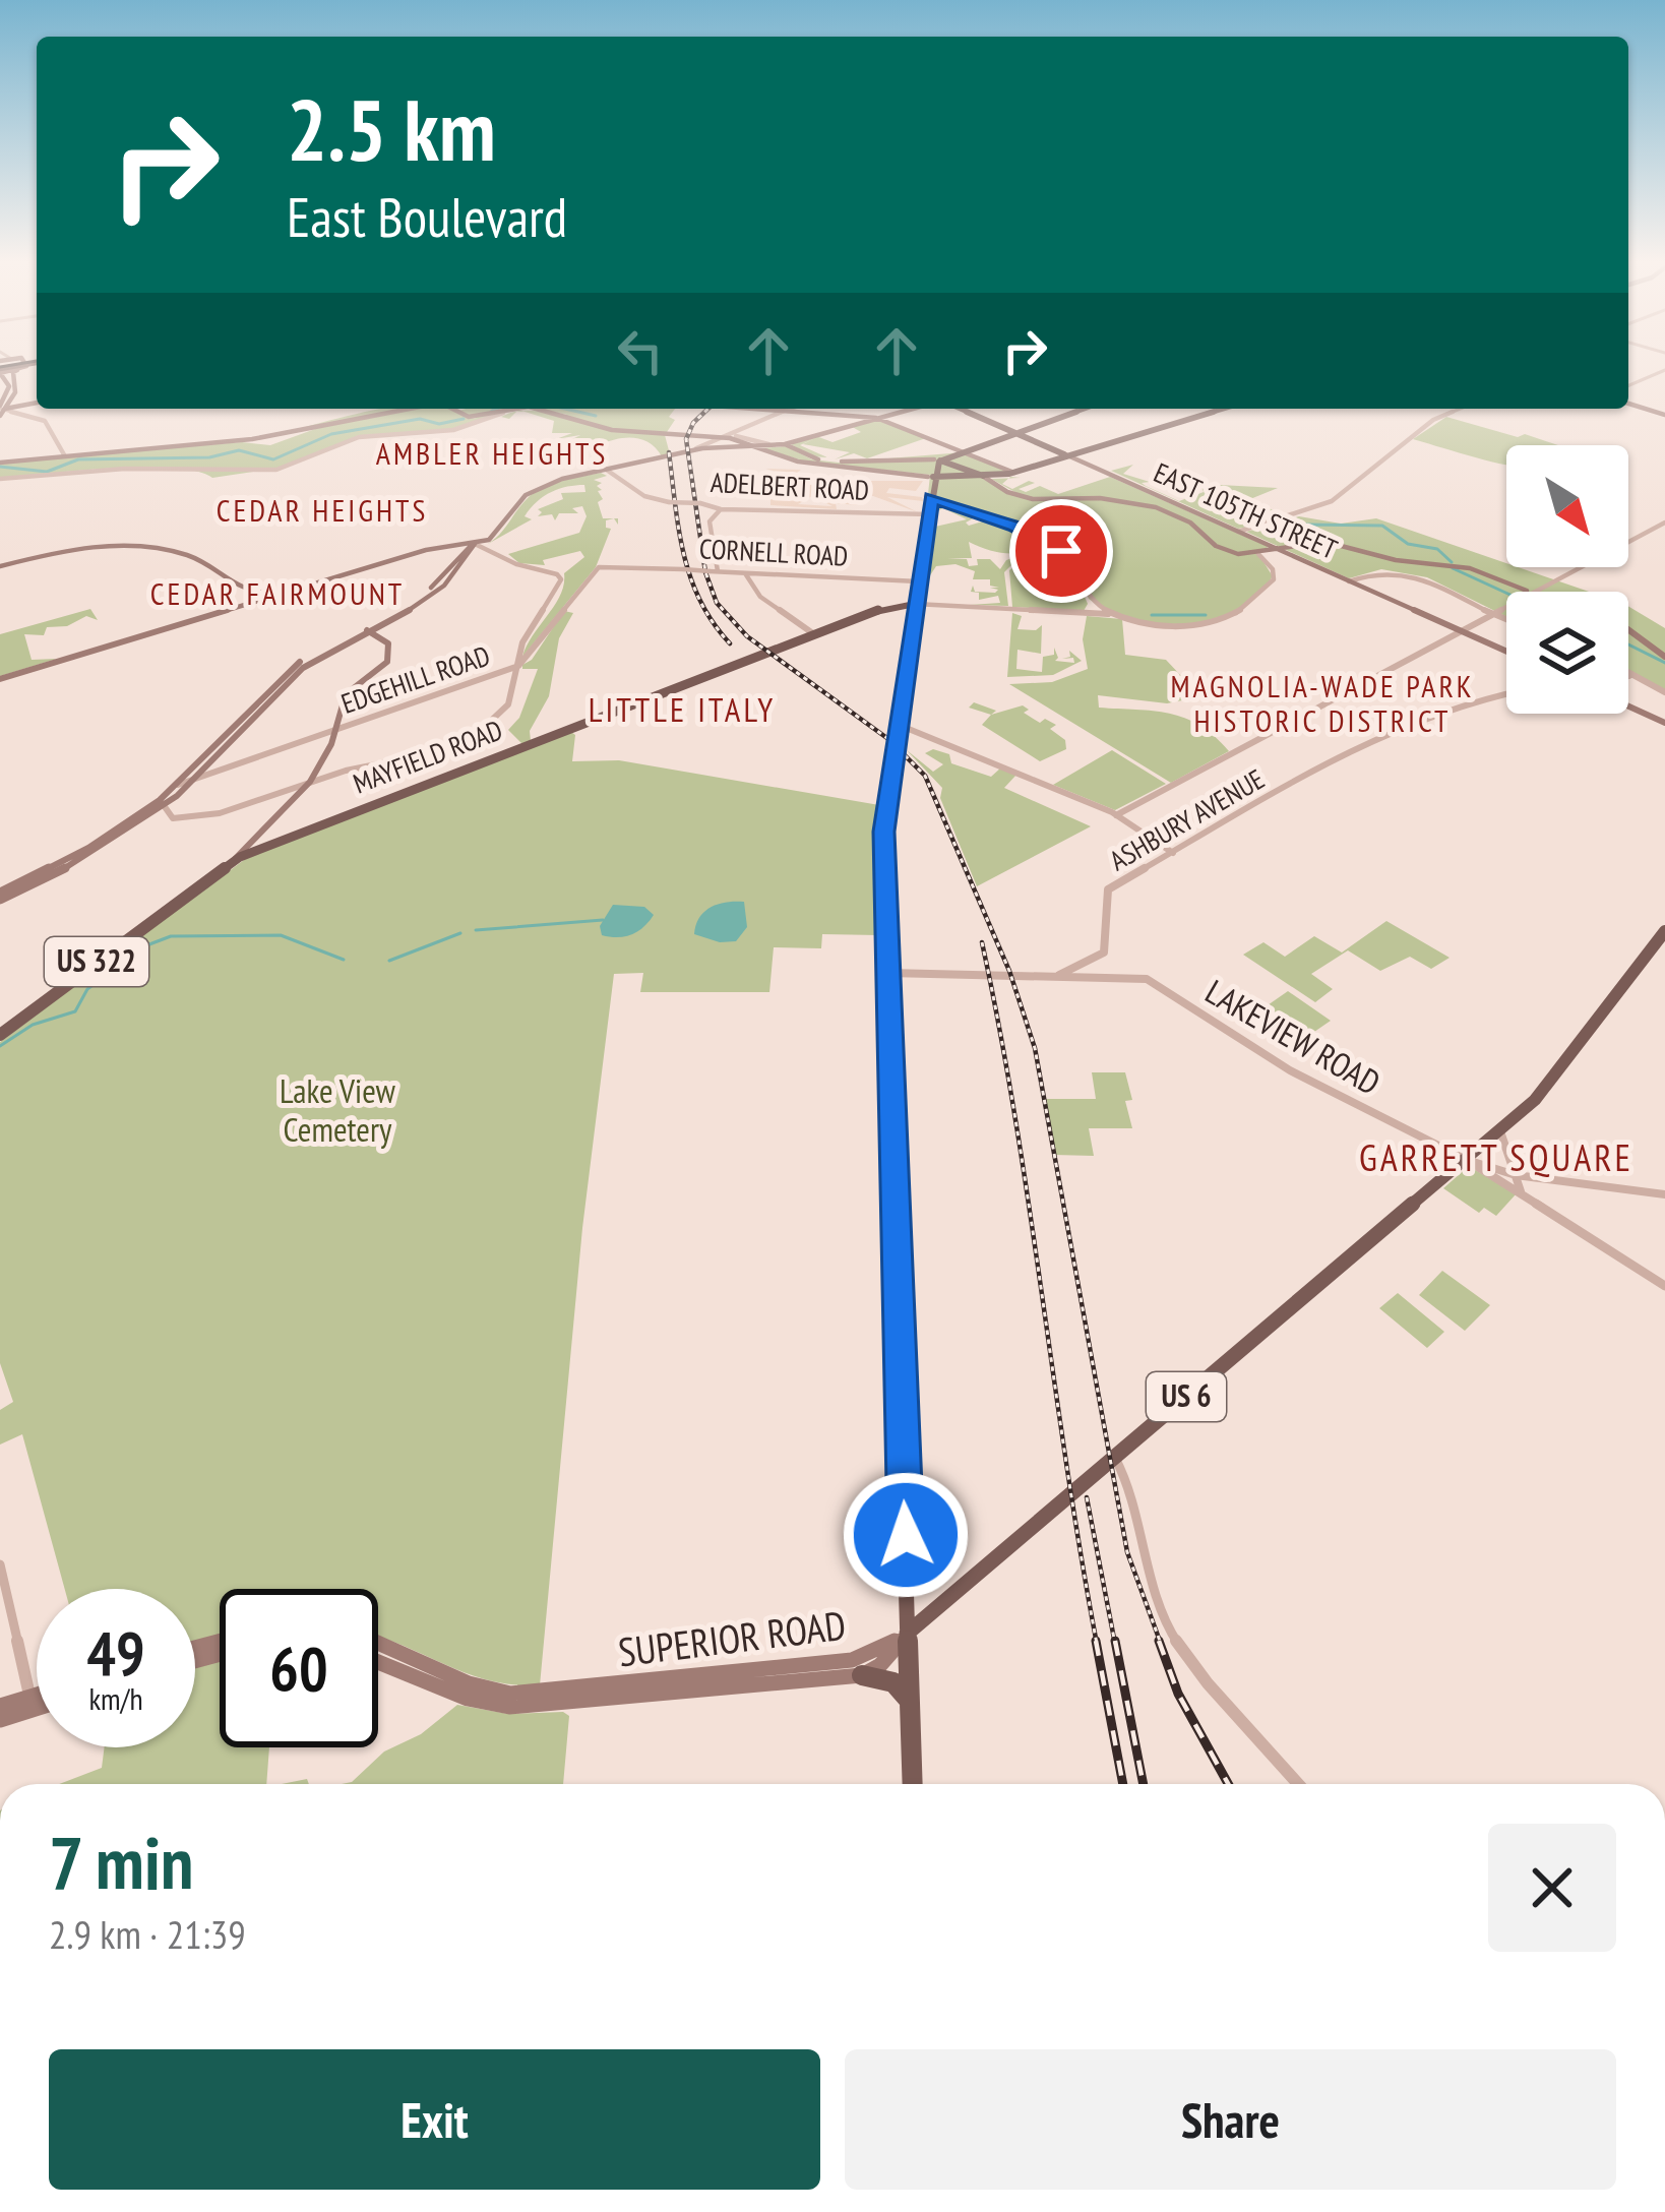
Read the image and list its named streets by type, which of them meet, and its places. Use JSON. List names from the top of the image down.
{
  "streets": {
    "main road": [
      "EAST 105TH STREET",
      "MAYFIELD ROAD",
      "US 322",
      "US 6",
      "SUPERIOR ROAD"
    ],
    "street": [
      "ADELBERT ROAD",
      "CORNELL ROAD",
      "EDGEHILL ROAD",
      "ASHBURY AVENUE",
      "LAKEVIEW ROAD"
    ]
  },
  "crossings": [
    ["CORNELL ROAD", "EDGEHILL ROAD"],
    ["ASHBURY AVENUE", "LAKEVIEW ROAD"],
    ["LAKEVIEW ROAD", "US 6"],
    ["US 6", "SUPERIOR ROAD"]
  ],
  "districts": [
    "AMBLER HEIGHTS",
    "CEDAR HEIGHTS",
    "CEDAR FAIRMOUNT",
    "MAGNOLIA-WADE PARK HISTORIC DISTRICT",
    "LITTLE ITALY",
    "GARRETT SQUARE"
  ],
  "parks": ["Lake View Cemetery"],
  "north": "bottom right",
  "page": {
    "turn": ["2.5 km", "East Boulevard"],
    "speed": "49 km/h",
    "limit": "60",
    "heading": ["7 min", "2.9 km · 21:39"],
    "buttons": ["Exit", "Share"]
  }
}
